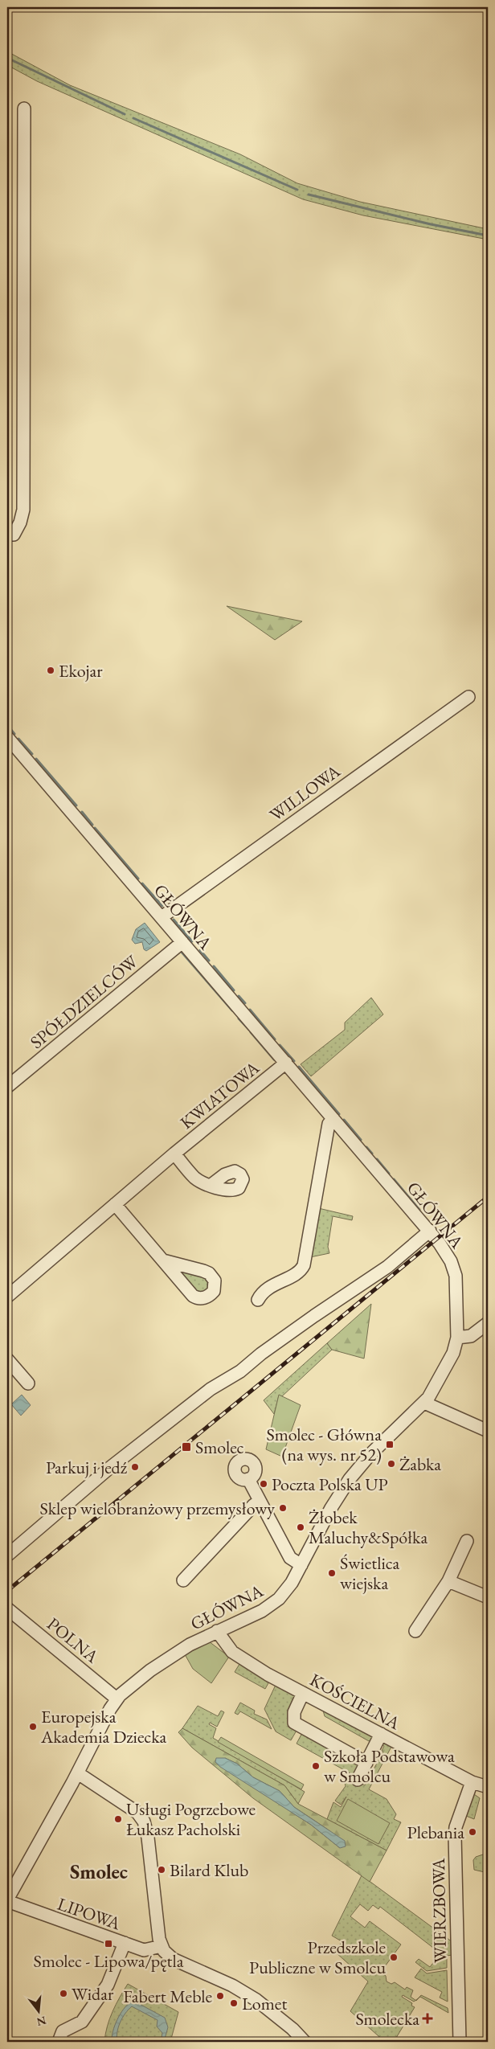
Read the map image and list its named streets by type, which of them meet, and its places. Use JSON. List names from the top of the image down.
{
  "streets": {
    "street": [
      "WILLOWA",
      "GŁÓWNA",
      "SPÓŁDZIELCÓW",
      "KWIATOWA",
      "POLNA",
      "KOŚCIELNA",
      "WIERZBOWA",
      "LIPOWA"
    ]
  },
  "crossings": [
    ["WILLOWA", "GŁÓWNA"],
    ["GŁÓWNA", "SPÓŁDZIELCÓW"],
    ["GŁÓWNA", "KWIATOWA"],
    ["GŁÓWNA", "POLNA"],
    ["GŁÓWNA", "KOŚCIELNA"],
    ["GŁÓWNA", "LIPOWA"],
    ["KOŚCIELNA", "WIERZBOWA"]
  ],
  "districts": ["Smolec"],
  "places": {
    "other": [
      "Ekojar",
      "Żabka",
      "Parkuj i jedź",
      "Poczta Polska UP",
      "Sklep wielobranżowy przemysłowy",
      "Żłobek Maluchy&Spółka",
      "Świetlica wiejska",
      "Europejska Akademia Dziecka",
      "Szkoła Podstawowa w Smolcu",
      "Usługi Pogrzebowe Łukasz Pacholski",
      "Plebania",
      "Bilard Klub",
      "Przedszkole Publiczne w Smolcu",
      "Widar",
      "Fabert Meble",
      "Lomet"
    ],
    "transit": ["Smolec - Główna (na wys. nr 52)", "Smolec", "Smolec - Lipowa/pętla"],
    "health": ["Smolecka"]
  },
  "north": "bottom"
}
